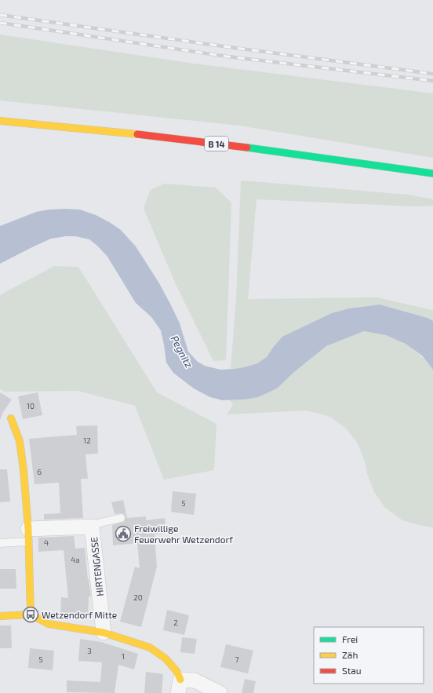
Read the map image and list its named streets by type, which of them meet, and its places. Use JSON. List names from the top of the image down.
{
  "streets": {
    "main road": ["B 14"],
    "street": ["HIRTENGASSE"]
  },
  "water": ["Pegnitz"],
  "places": {
    "public building": ["Freiwillige Feuerwehr Wetzendorf"],
    "bus stop": ["Wetzendorf Mitte"]
  },
  "house_numbers": [
    "10",
    "12",
    "6",
    "5",
    "4",
    "4a",
    "20",
    "2",
    "3",
    "1",
    "5",
    "7"
  ],
  "legend": ["Frei", "Zäh", "Stau"]
}
